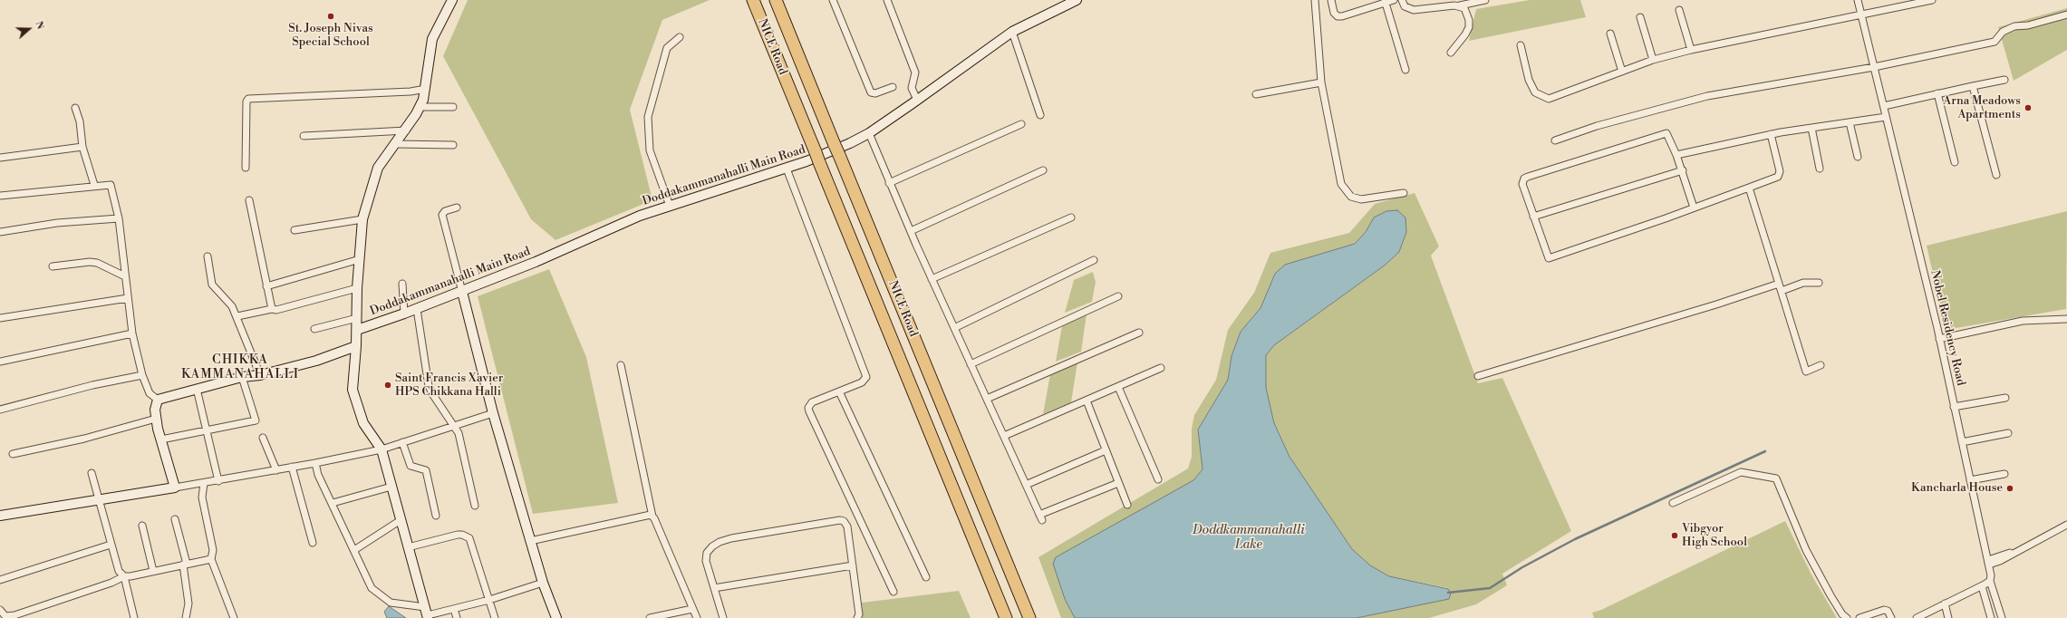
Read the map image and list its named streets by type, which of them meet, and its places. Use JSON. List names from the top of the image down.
{
  "streets": {
    "highway": ["NICE Road"],
    "street": ["Doddakammanahalli Main Road", "Nobel Residency Road"]
  },
  "districts": ["CHIKKA KAMMANAHALLI"],
  "water": ["Doddkammanahalli Lake"],
  "places": [
    "St. Joseph Nivas Special School",
    "Arna Meadows Apartments",
    "Saint Francis Xavier HPS Chikkana Halli",
    "Kancharla House",
    "Vibgyor High School"
  ],
  "north": "right"
}
